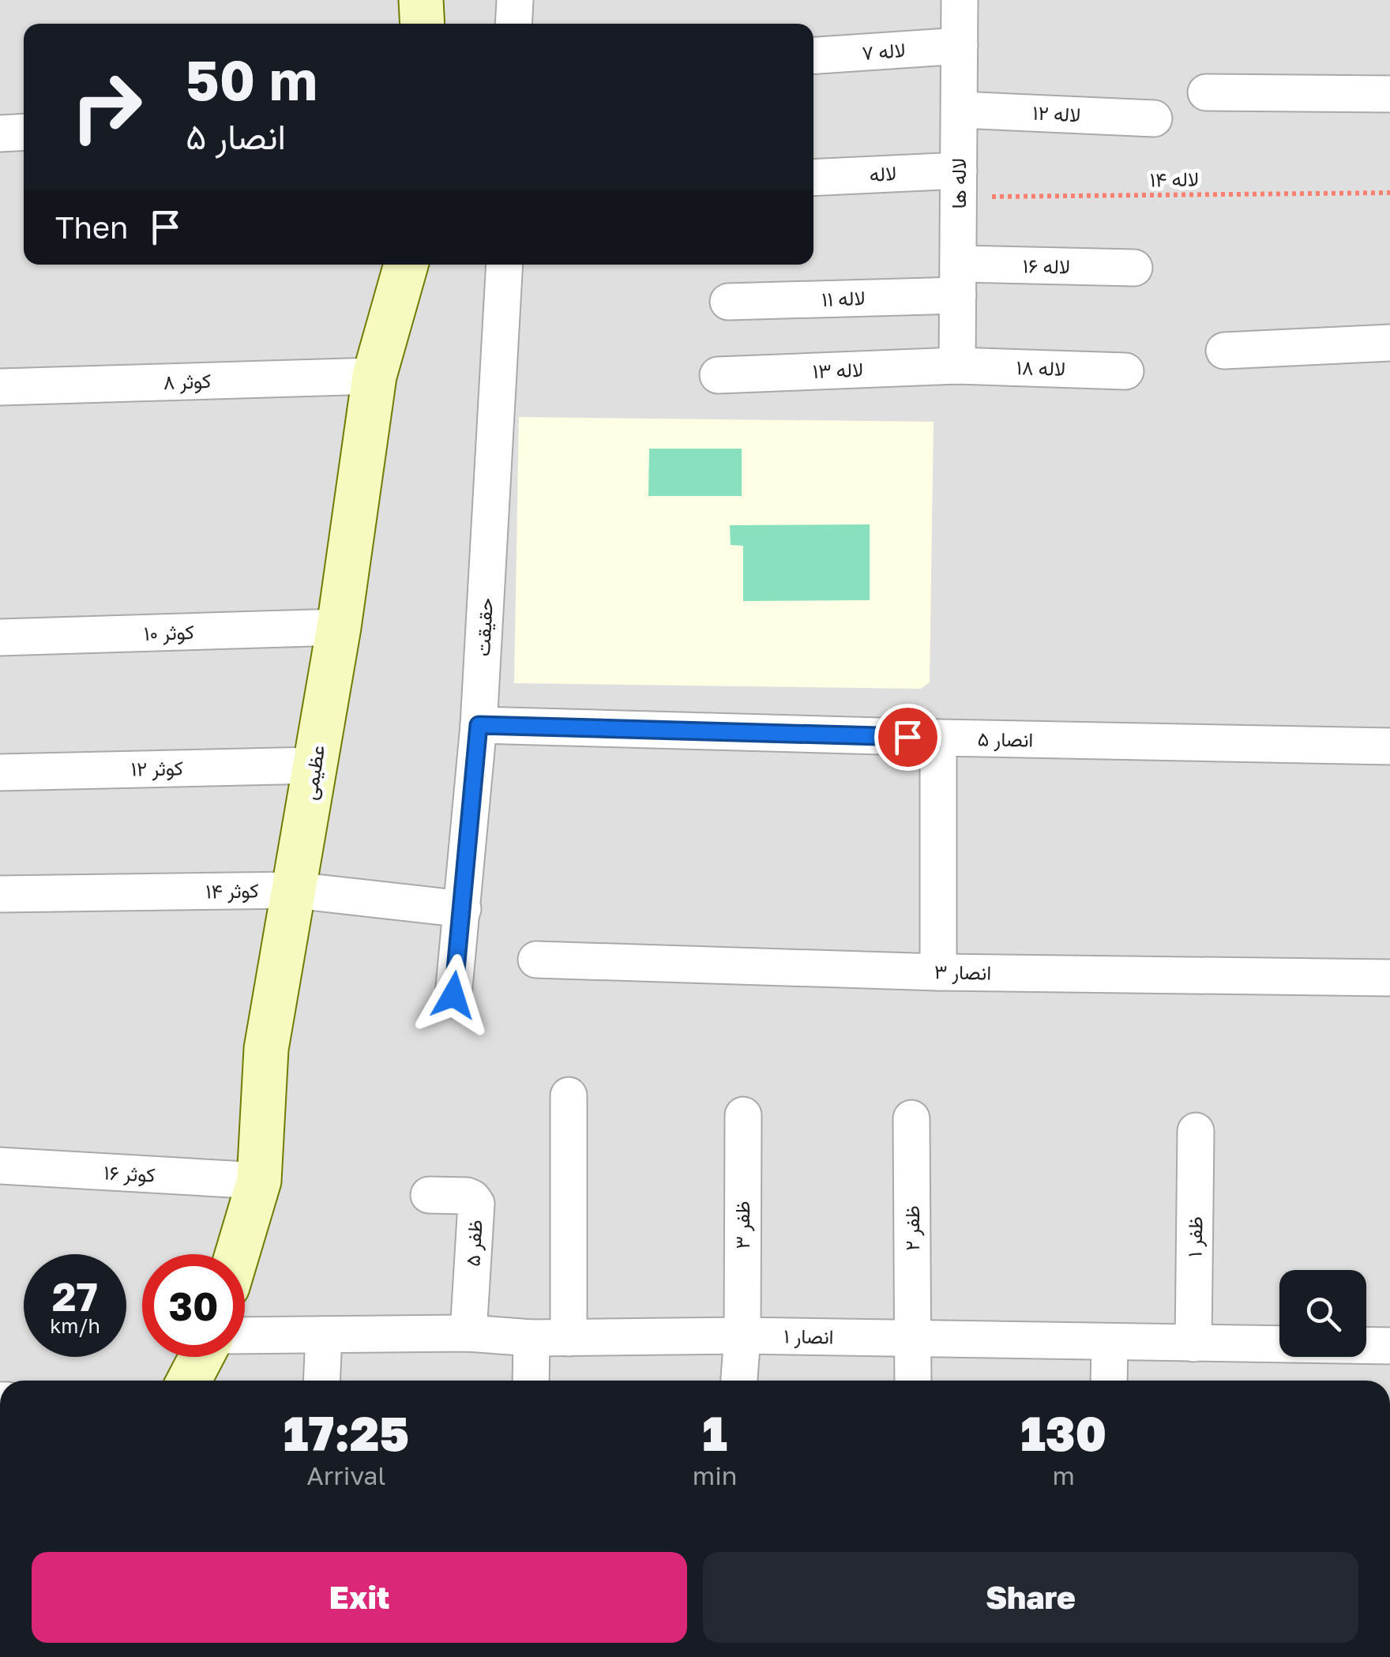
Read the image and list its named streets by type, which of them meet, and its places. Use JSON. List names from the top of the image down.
{
  "streets": {
    "street": [
      "لاله ۷",
      "لاله ۱۲",
      "لاله",
      "لاله ها",
      "لاله ۱۶",
      "لاله ۱۱",
      "لاله ۱۸",
      "لاله ۱۳",
      "کوثر ۸",
      "حقیقت",
      "کوثر ۱۰",
      "انصار ۵",
      "کوثر ۱۲",
      "عظیمی",
      "کوثر ۱۴",
      "انصار ۳",
      "کوثر ۱۶",
      "ظفر ۳",
      "ظفر ۲",
      "ظفر ۱",
      "ظفر ۵",
      "انصار ۱"
    ],
    "path": ["لاله ۱۴"]
  },
  "crossings": [
    ["لاله ۷", "لاله ها"],
    ["لاله ۱۲", "لاله ها"],
    ["لاله", "لاله ۱۴"],
    ["لاله", "لاله ها"],
    ["لاله ۱۴", "لاله ها"],
    ["لاله ها", "لاله ۱۶"],
    ["لاله ها", "لاله ۱۱"],
    ["لاله ها", "لاله ۱۸"],
    ["لاله ها", "لاله ۱۳"],
    ["لاله ۱۶", "لاله ۱۱"],
    ["لاله ۱۸", "لاله ۱۳"],
    ["کوثر ۸", "عظیمی"],
    ["حقیقت", "انصار ۵"],
    ["حقیقت", "کوثر ۱۴"],
    ["کوثر ۱۰", "عظیمی"],
    ["کوثر ۱۲", "عظیمی"],
    ["عظیمی", "کوثر ۱۴"],
    ["عظیمی", "کوثر ۱۶"],
    ["ظفر ۳", "انصار ۱"],
    ["ظفر ۲", "انصار ۱"],
    ["ظفر ۱", "انصار ۱"],
    ["ظفر ۵", "انصار ۱"]
  ],
  "page": {
    "turn": ["50 m", "انصار ۵"],
    "then": "Then",
    "speed": "27 km/h",
    "limit": "30",
    "eta": [
      "17:25",
      "Arrival",
      "1",
      "min",
      "130",
      "m"
    ],
    "buttons": ["Exit", "Share"]
  }
}
